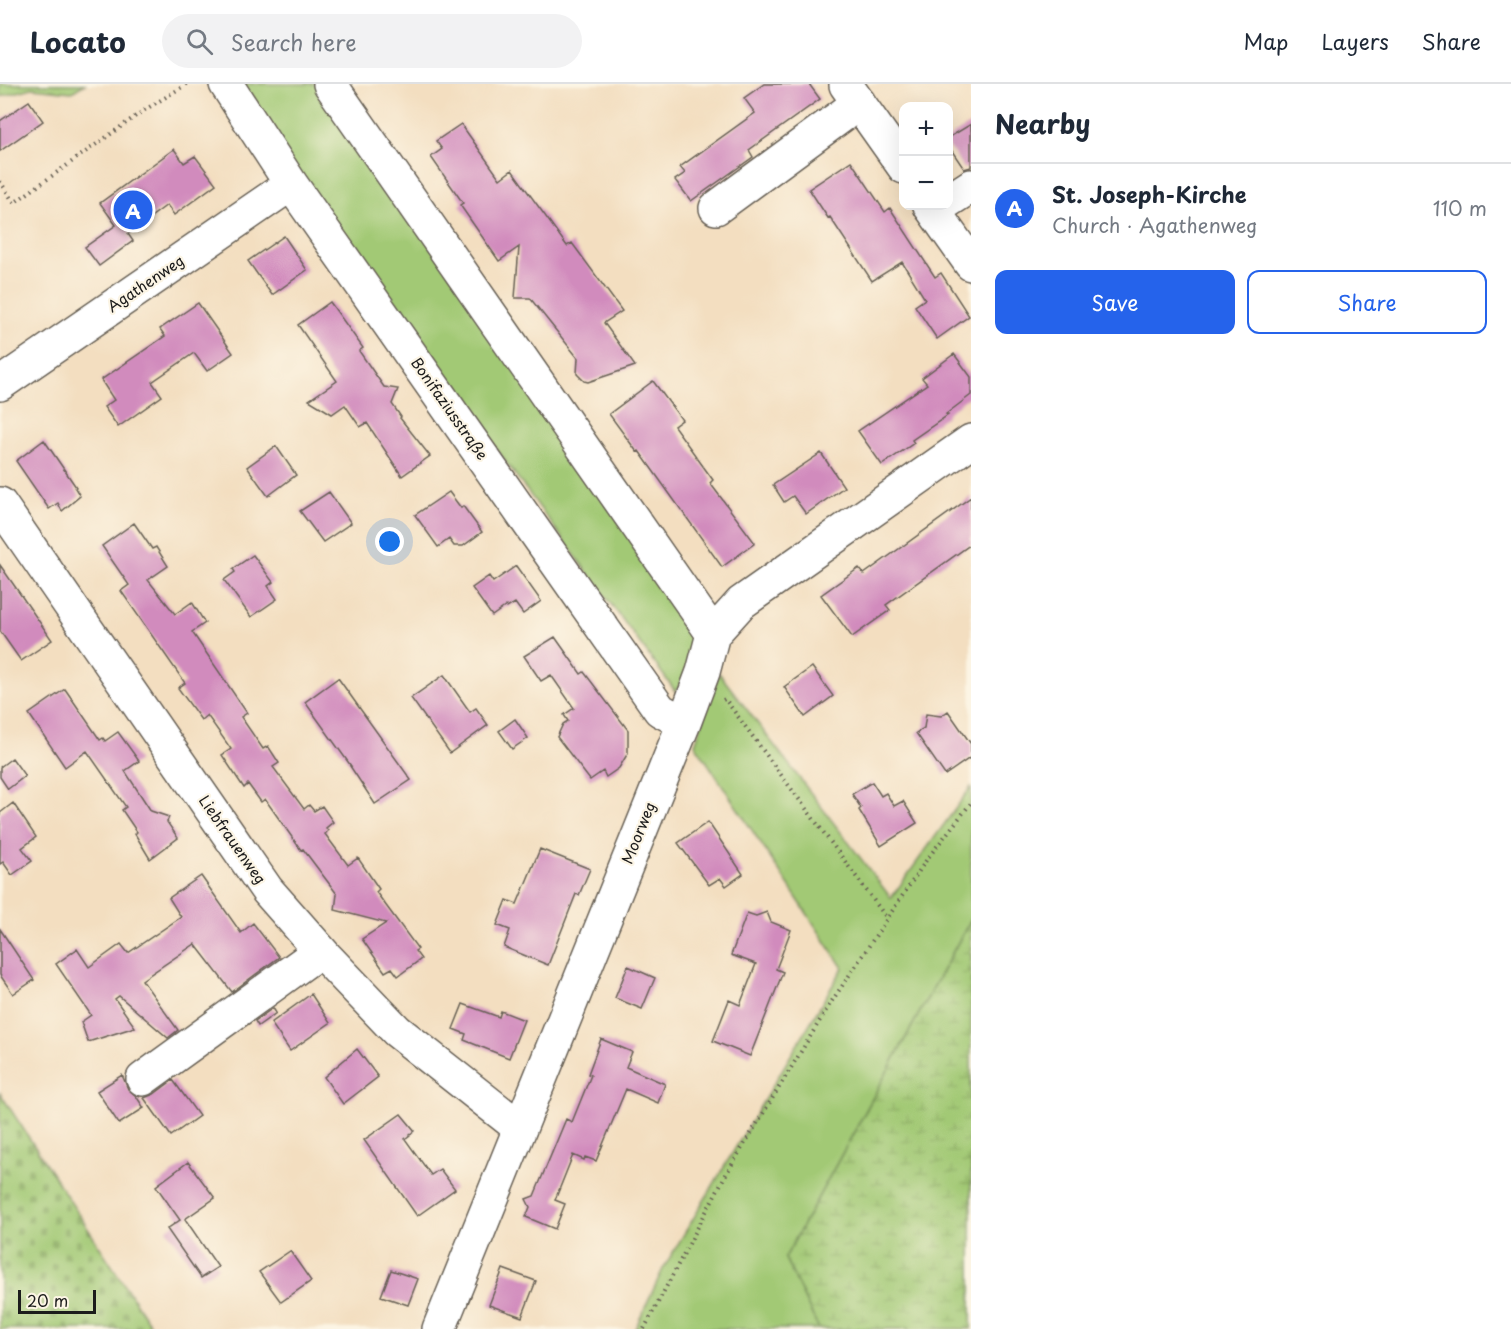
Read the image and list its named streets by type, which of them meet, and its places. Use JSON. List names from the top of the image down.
{
  "streets": {
    "street": [
      "Agathenweg",
      "Bonifaziusstraße",
      "Moorweg",
      "Liebfrauenweg"
    ]
  },
  "crossings": [
    ["Agathenweg", "Bonifaziusstraße"],
    ["Bonifaziusstraße", "Moorweg"],
    ["Moorweg", "Liebfrauenweg"]
  ],
  "scale_bar": "20 m",
  "page": {
    "header": "Locato",
    "search": "Search here",
    "nav": ["Map", "Layers", "Share"],
    "heading": "Nearby",
    "map_buttons": ["+", "−"],
    "list": [
      {
        "mark": "A",
        "name": "St. Joseph-Kirche",
        "note": "Church · Agathenweg",
        "value": "110 m"
      }
    ],
    "pins": "A",
    "buttons": ["Save", "Share"],
    "scale": "20 m"
  }
}
